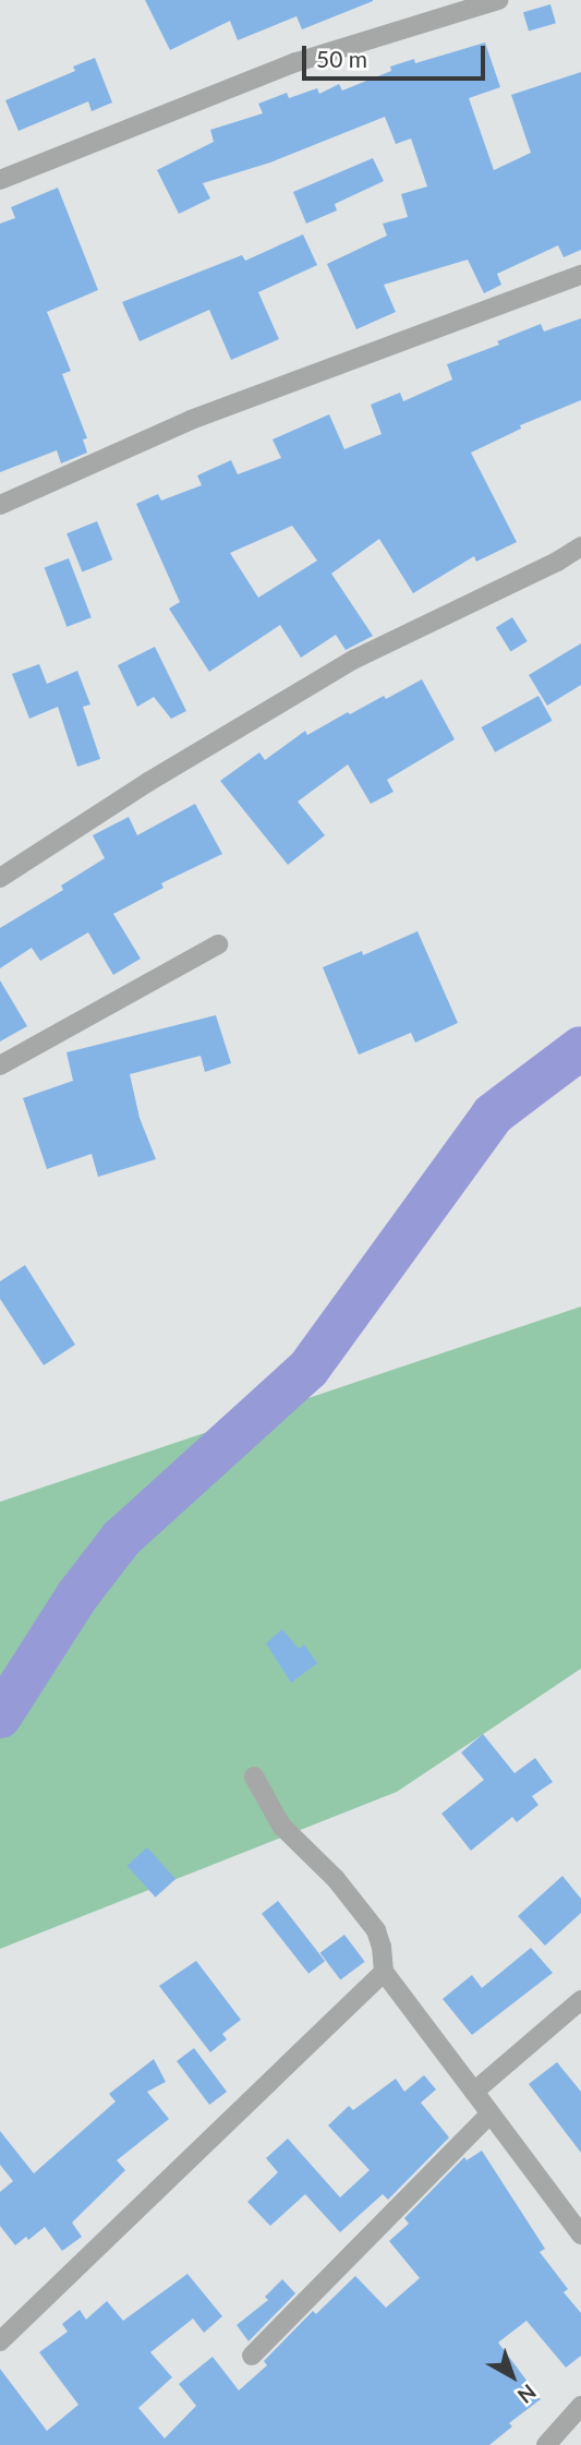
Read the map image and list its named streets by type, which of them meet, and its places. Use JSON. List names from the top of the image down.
{
  "scale_bar": "50 m",
  "north": "bottom right"
}
